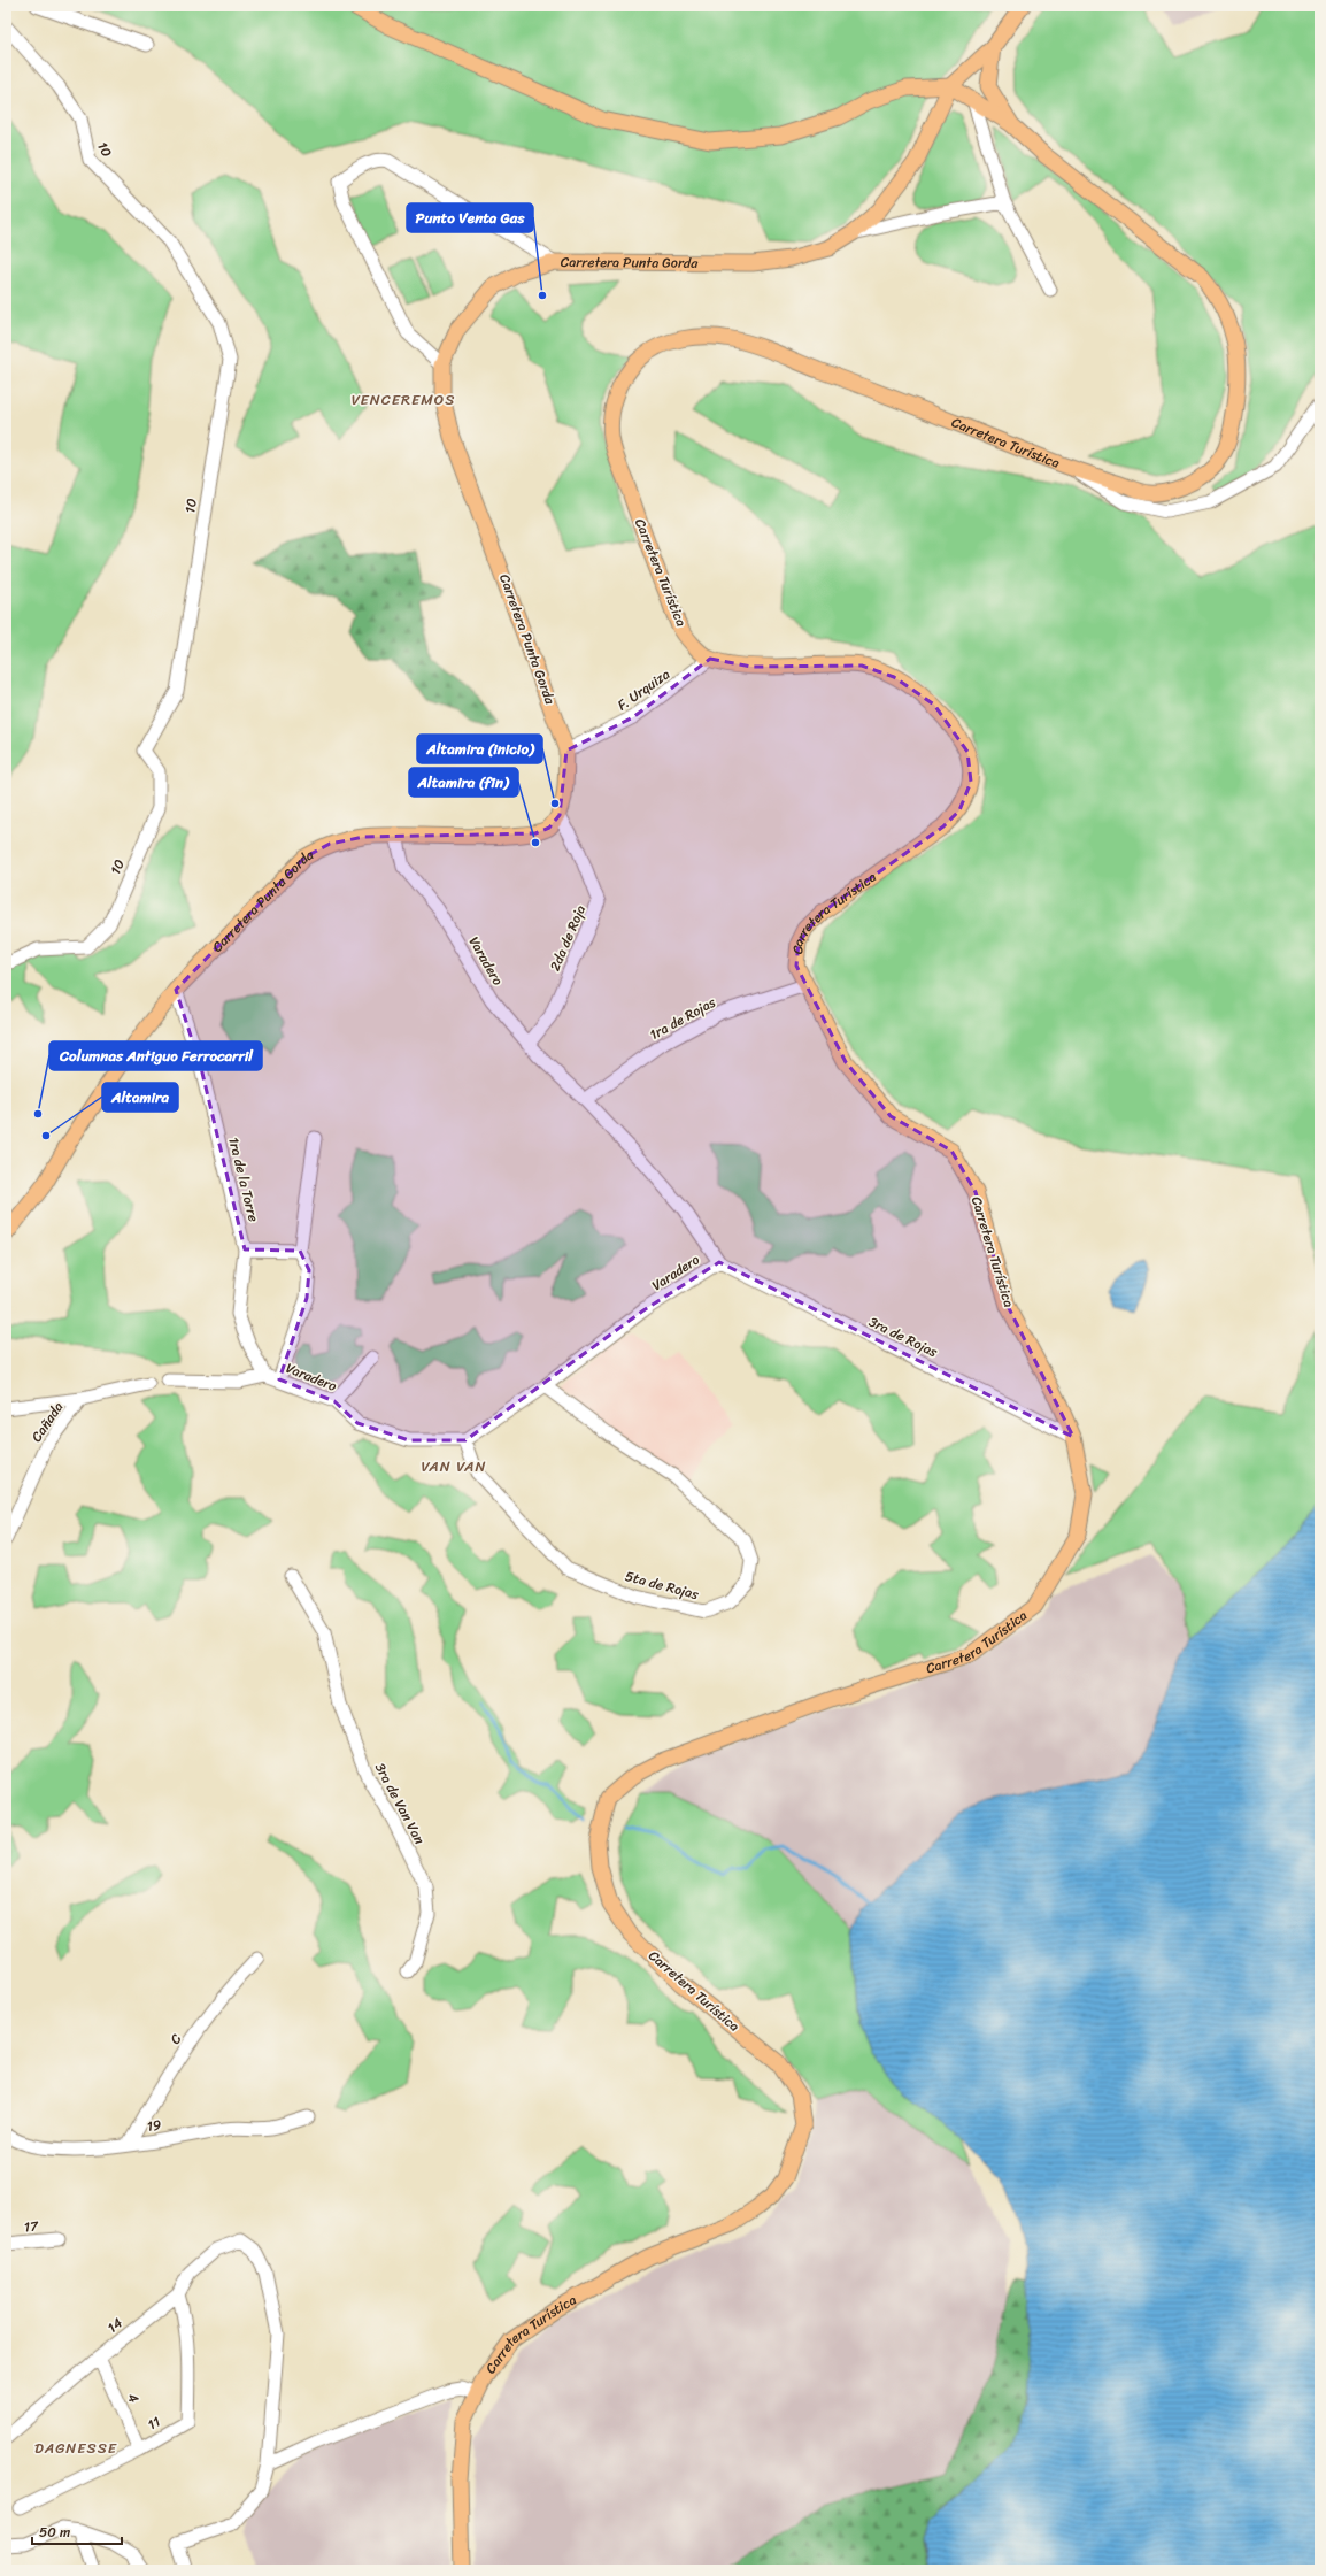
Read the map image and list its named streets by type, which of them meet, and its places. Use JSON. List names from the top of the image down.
{
  "streets": {
    "main road": ["Carretera Punta Gorda", "Carretera Turística"],
    "street": [
      "10",
      "F. Urquiza",
      "2da de Roja",
      "Varadero",
      "1ra de Rojas",
      "1ra de la Torre",
      "3ra de Rojas",
      "Cañada",
      "5ta de Rojas",
      "3ra de Van Van",
      "C",
      "19",
      "17",
      "14",
      "4",
      "11"
    ]
  },
  "crossings": [
    ["Carretera Punta Gorda", "Carretera Turística"],
    ["Carretera Punta Gorda", "F. Urquiza"],
    ["Carretera Punta Gorda", "2da de Roja"],
    ["Carretera Punta Gorda", "Varadero"],
    ["Carretera Punta Gorda", "1ra de la Torre"],
    ["Carretera Turística", "F. Urquiza"],
    ["Carretera Turística", "1ra de Rojas"],
    ["Carretera Turística", "3ra de Rojas"],
    ["2da de Roja", "Varadero"],
    ["Varadero", "1ra de Rojas"],
    ["Varadero", "1ra de la Torre"],
    ["Varadero", "3ra de Rojas"],
    ["Varadero", "5ta de Rojas"],
    ["C", "19"],
    ["14", "4"],
    ["14", "11"],
    ["4", "11"]
  ],
  "districts": ["VENCEREMOS", "VAN VAN", "DAGNESSE"],
  "places": [
    "Punto Venta Gas",
    "Altamira (inicio)",
    "Altamira (fin)",
    "Columnas Antiguo Ferrocarril",
    "Altamira"
  ],
  "scale_bar": "50 m"
}
